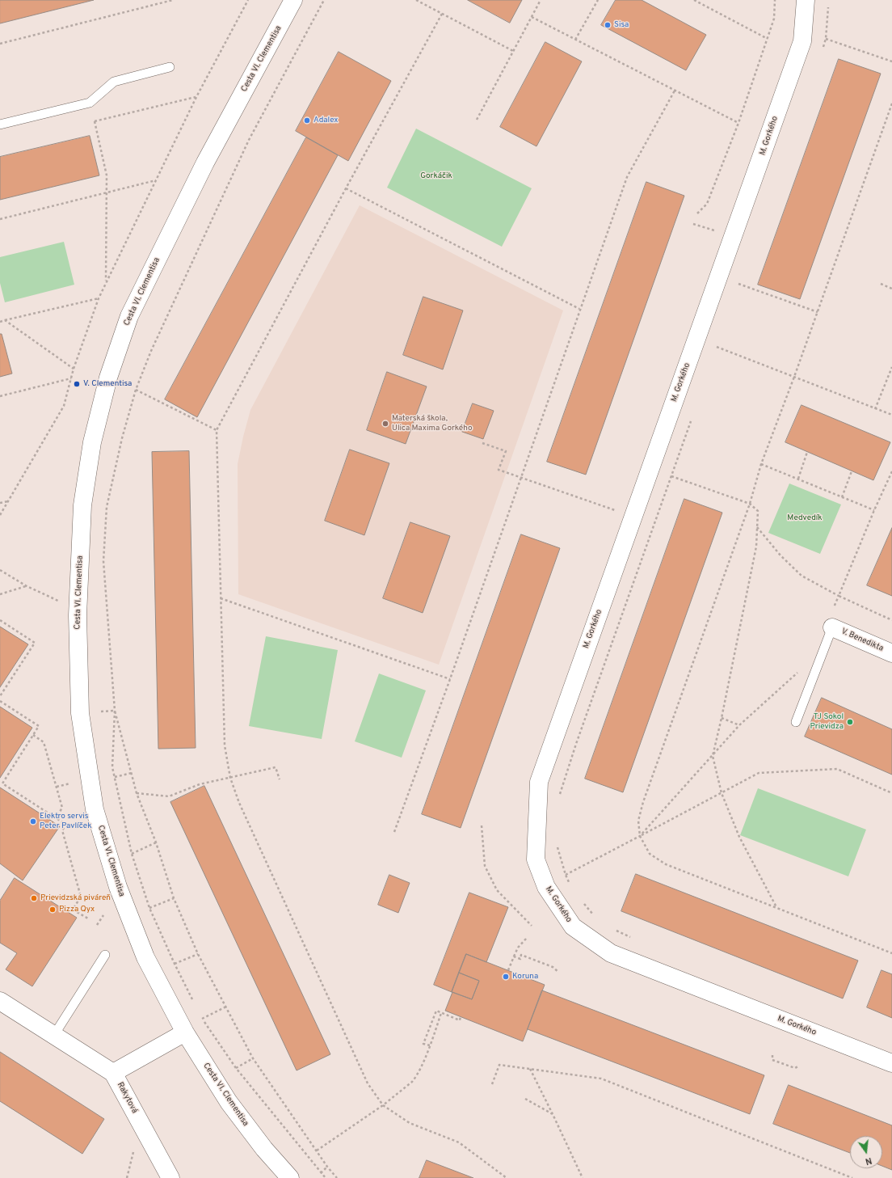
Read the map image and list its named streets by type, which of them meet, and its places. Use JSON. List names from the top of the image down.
{
  "streets": {
    "street": [
      "Cesta Vl. Clementisa",
      "M. Gorkého",
      "V. Benedikta",
      "Rakytová"
    ]
  },
  "crossings": [
    ["Cesta Vl. Clementisa", "Rakytová"]
  ],
  "parks": ["Gorkáčik", "Medvedík"],
  "places": [
    "Sisa",
    "Adalex",
    "V. Clementisa",
    "Materská škola, Ulica Maxima Gorkého",
    "TJ Sokol Prievidza",
    "Elektro servis Peter Pavlíček",
    "Prievidzská piváreň",
    "Pizza Qyx",
    "Koruna"
  ],
  "north": "bottom"
}
